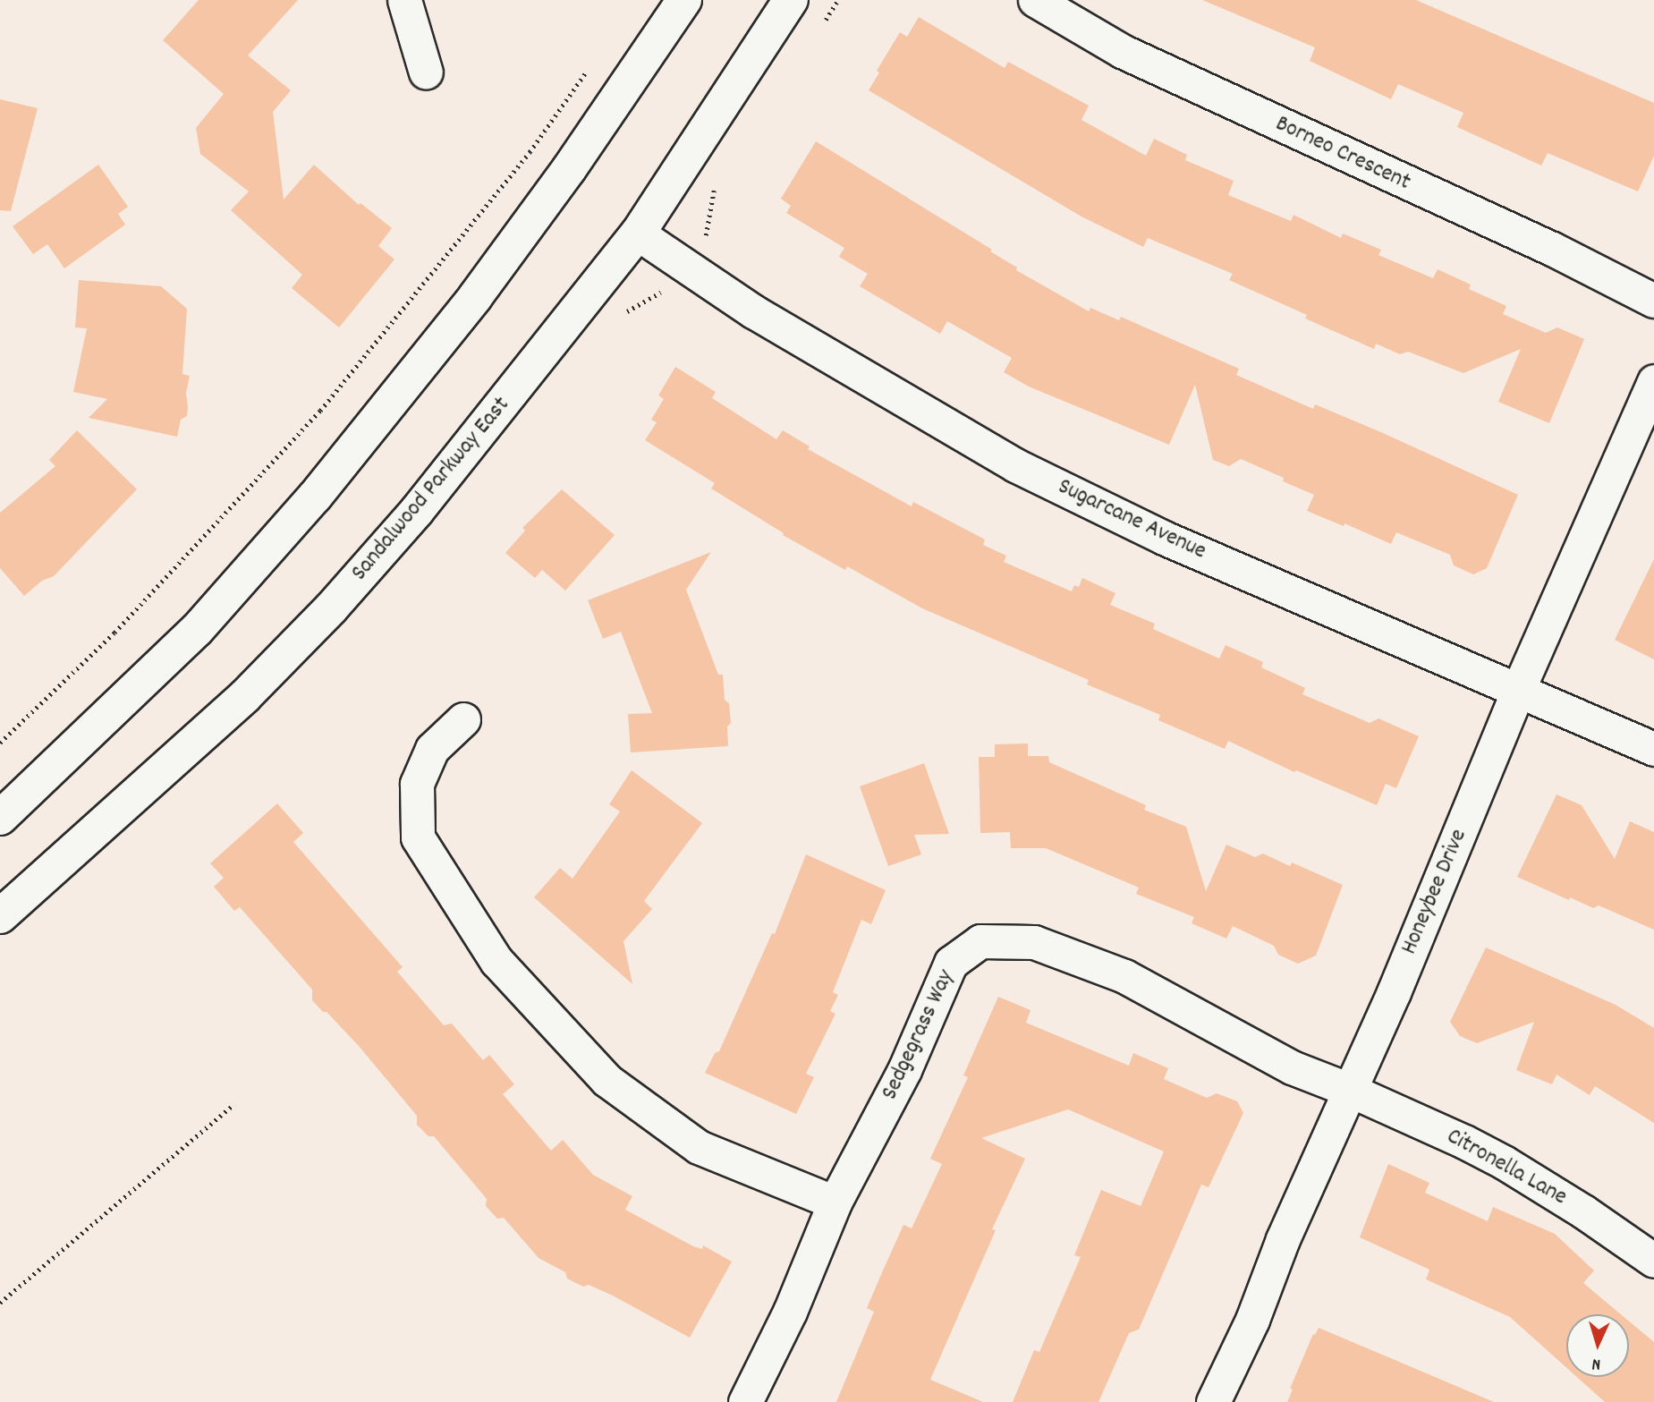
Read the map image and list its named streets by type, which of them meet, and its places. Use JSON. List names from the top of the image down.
{
  "streets": {
    "main road": ["Sandalwood Parkway East"],
    "street": [
      "Borneo Crescent",
      "Sugarcane Avenue",
      "Honeybee Drive",
      "Sedgegrass Way",
      "Citronella Lane"
    ]
  },
  "crossings": [
    ["Sandalwood Parkway East", "Sugarcane Avenue"],
    ["Sugarcane Avenue", "Honeybee Drive"],
    ["Honeybee Drive", "Sedgegrass Way"],
    ["Honeybee Drive", "Citronella Lane"],
    ["Sedgegrass Way", "Citronella Lane"]
  ],
  "north": "bottom"
}
